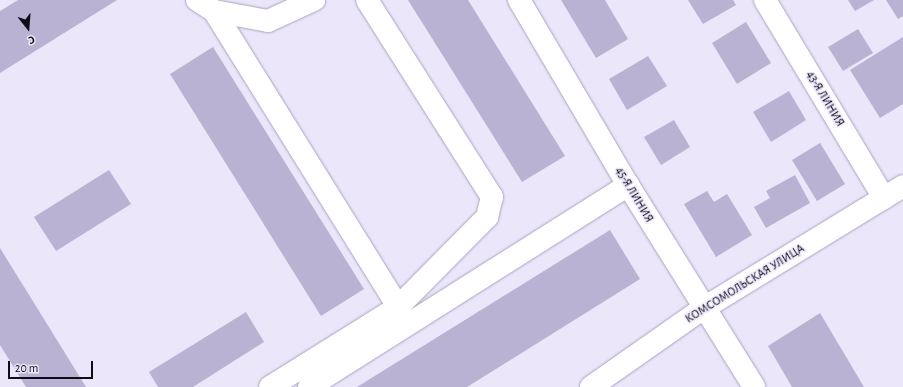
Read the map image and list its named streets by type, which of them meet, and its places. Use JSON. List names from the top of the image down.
{
  "streets": {
    "street": ["43-Я ЛИНИЯ", "45-Я ЛИНИЯ", "КОМСОМОЛЬСКАЯ УЛИЦА"]
  },
  "crossings": [
    ["43-Я ЛИНИЯ", "КОМСОМОЛЬСКАЯ УЛИЦА"],
    ["45-Я ЛИНИЯ", "КОМСОМОЛЬСКАЯ УЛИЦА"]
  ],
  "scale_bar": "20 m",
  "north": "bottom"
}
